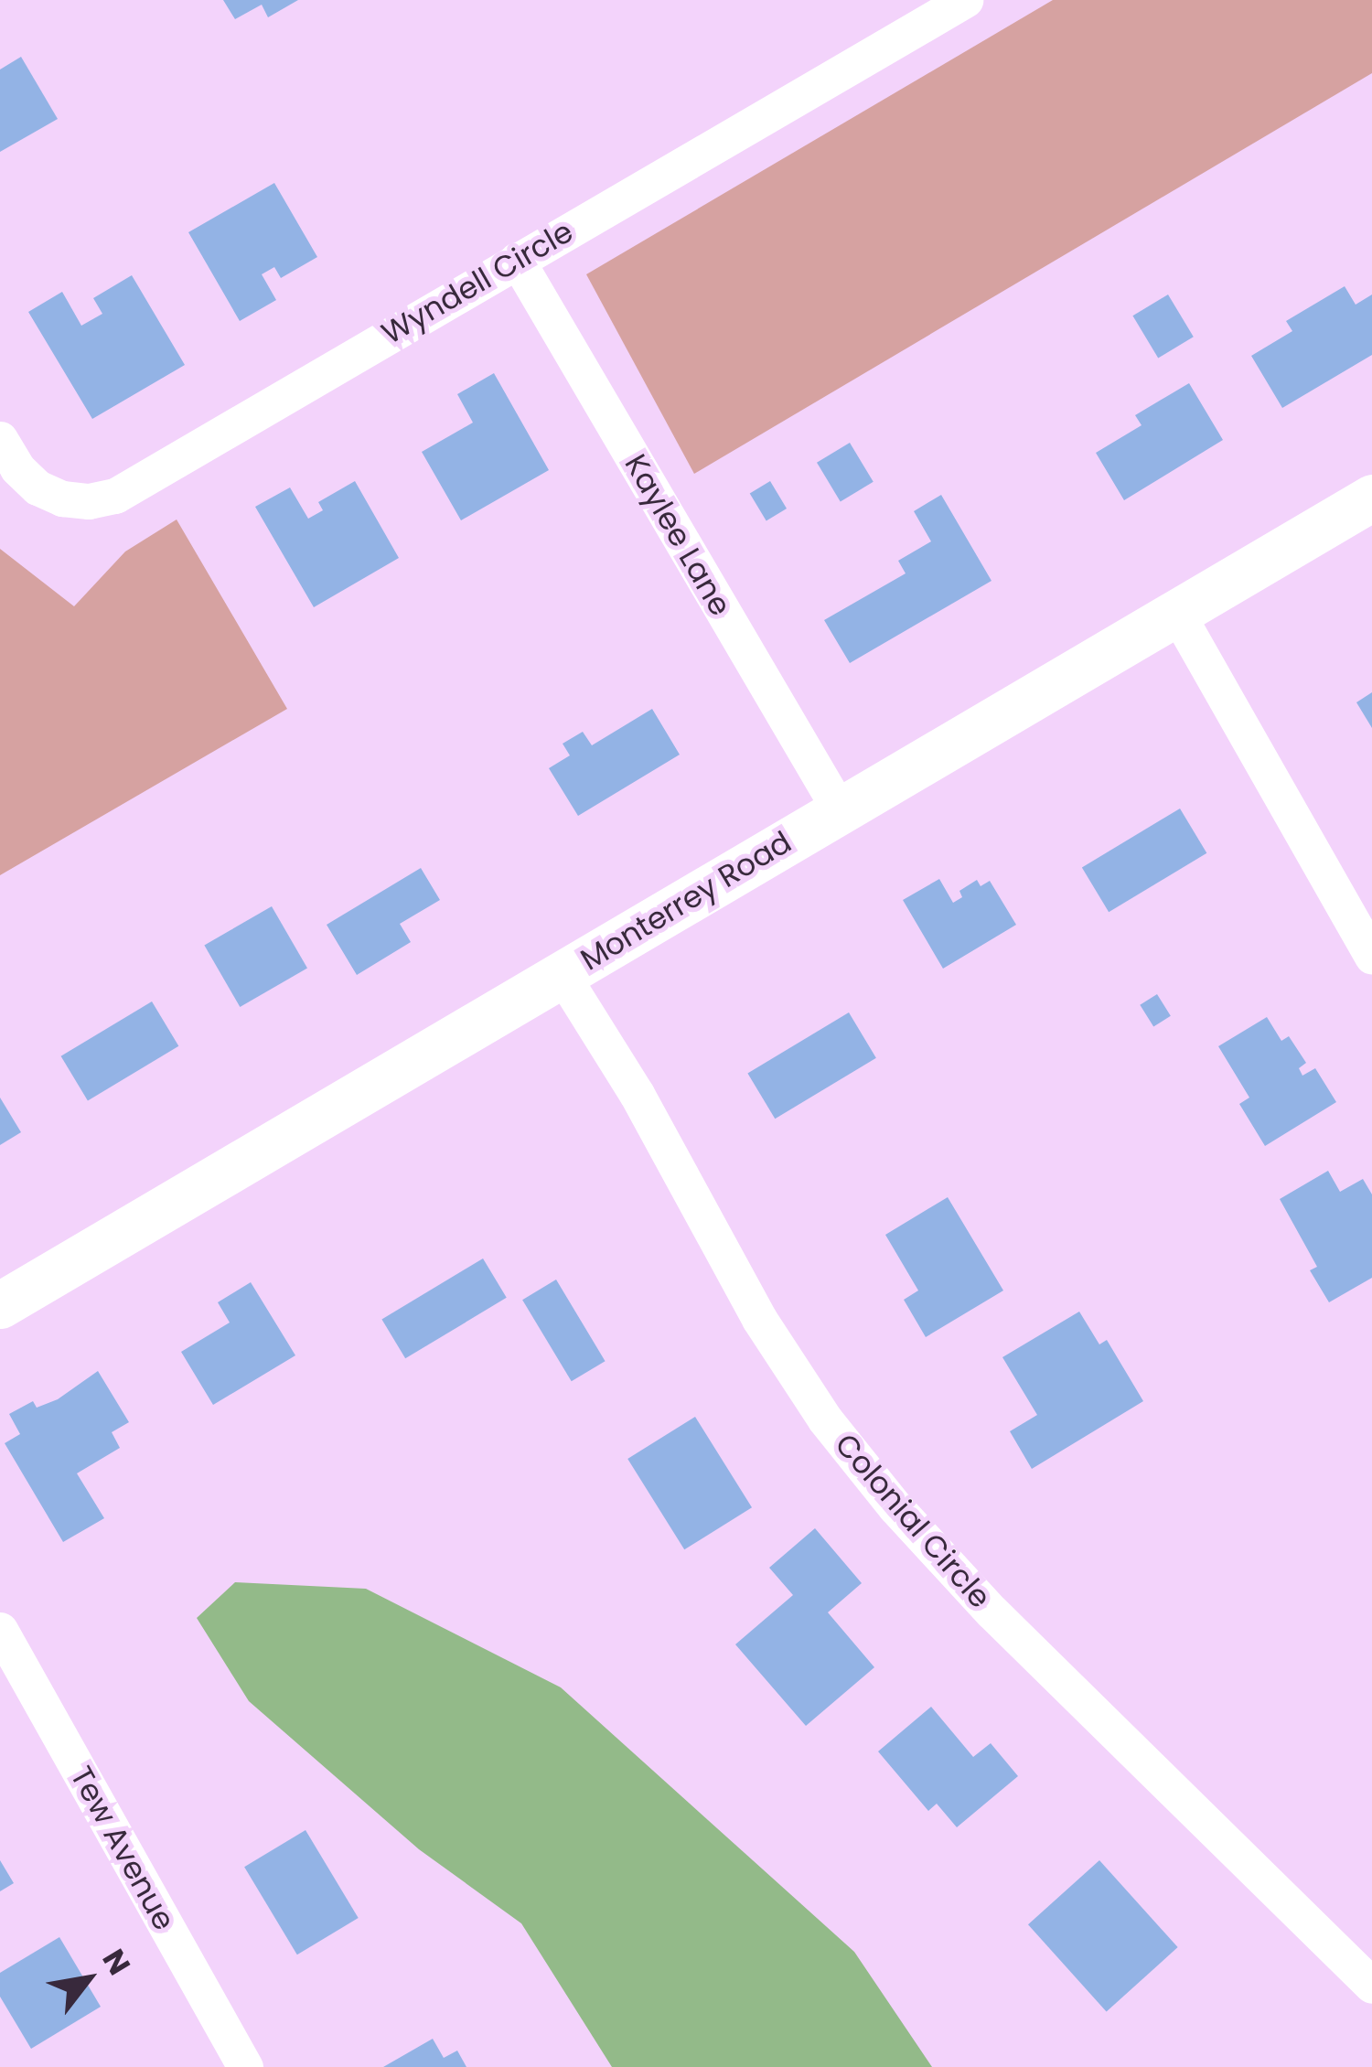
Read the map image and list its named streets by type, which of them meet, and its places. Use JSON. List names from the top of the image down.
{
  "streets": {
    "street": [
      "Wyndell Circle",
      "Kaylee Lane",
      "Monterrey Road",
      "Colonial Circle",
      "Tew Avenue"
    ]
  },
  "crossings": [
    ["Wyndell Circle", "Kaylee Lane"],
    ["Kaylee Lane", "Monterrey Road"],
    ["Monterrey Road", "Colonial Circle"]
  ],
  "north": "top right"
}
